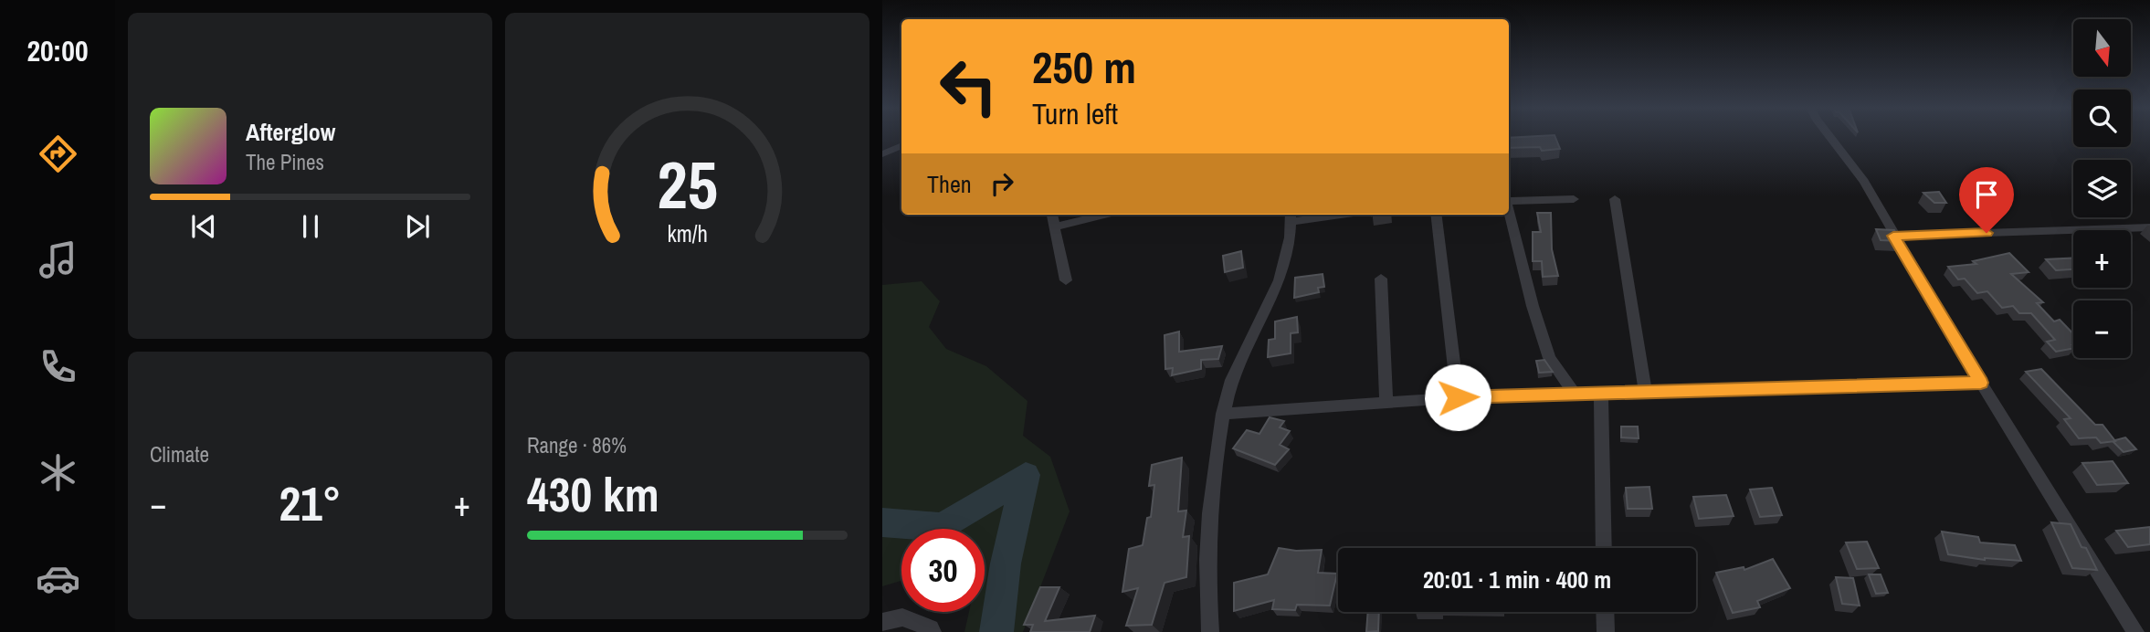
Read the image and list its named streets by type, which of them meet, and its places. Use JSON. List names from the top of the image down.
{
  "north": "bottom",
  "page": {
    "tabs": "20:00",
    "map_buttons": ["+", "−"],
    "turn": ["250 m", "Turn left"],
    "song": ["Afterglow", "The Pines"],
    "then": "Then",
    "tile": [
      "Climate",
      ["Range · 86%", "430 km"]
    ],
    "heat": ["−", "21°", "+"],
    "limit": "30",
    "trip": "20:01 · 1 min · 400 m",
    "gauge": ["25", "km/h"]
  }
}
